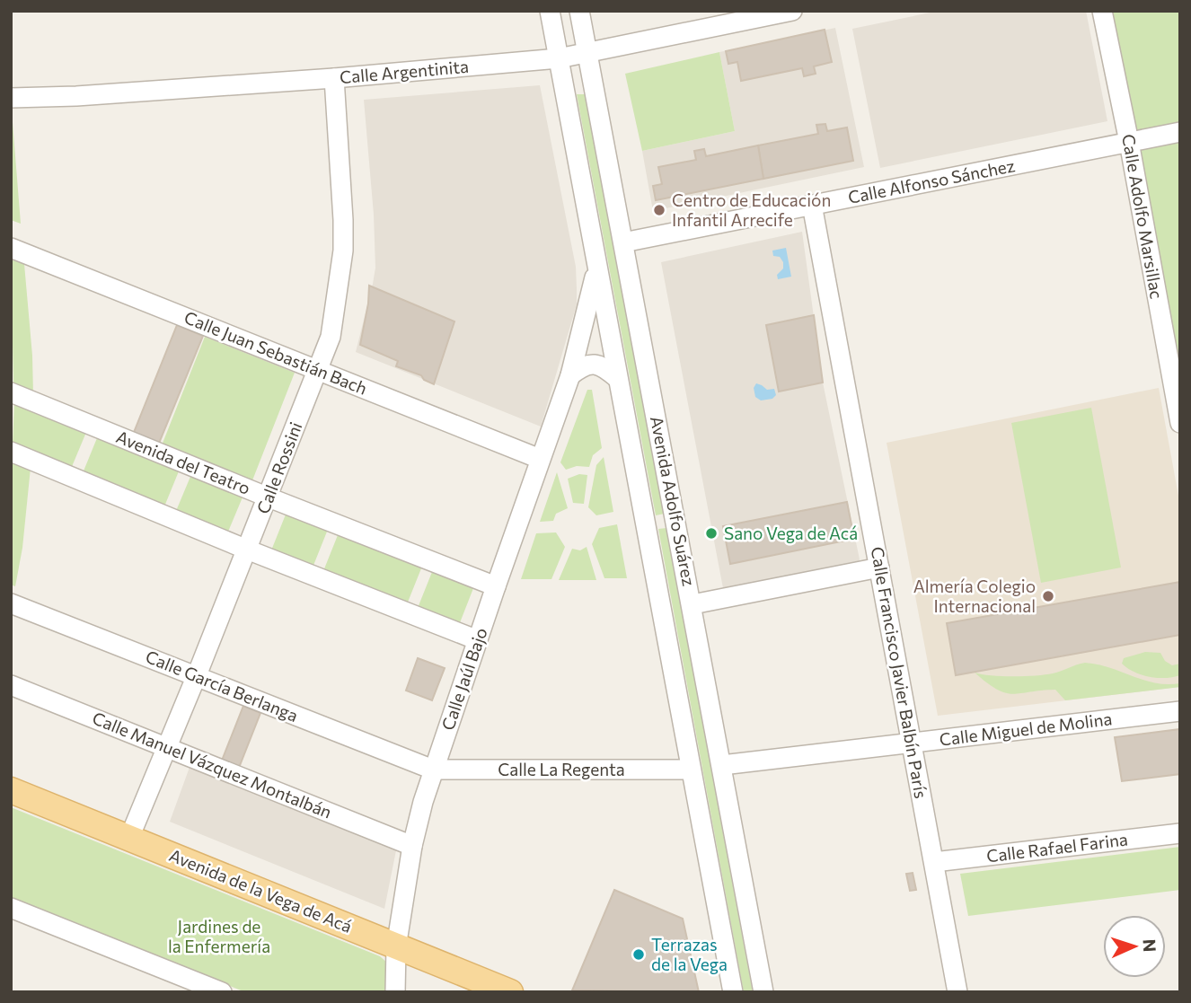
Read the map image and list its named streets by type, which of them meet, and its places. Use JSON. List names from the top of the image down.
{
  "streets": {
    "main road": ["Avenida de la Vega de Acá"],
    "street": [
      "Calle Argentinita",
      "Calle Alfonso Sánchez",
      "Calle Adolfo Marsillac",
      "Calle Juan Sebastián Bach",
      "Avenida del Teatro",
      "Calle Rossini",
      "Avenida Adolfo Suárez",
      "Calle Francisco Javier Balbín París",
      "Calle Jaúl Bajo",
      "Calle García Berlanga",
      "Calle Miguel de Molina",
      "Calle Manuel Vázquez Montalbán",
      "Calle La Regenta",
      "Calle Rafael Farina"
    ]
  },
  "crossings": [
    ["Calle Argentinita", "Calle Rossini"],
    ["Calle Argentinita", "Avenida Adolfo Suárez"],
    ["Calle Alfonso Sánchez", "Calle Adolfo Marsillac"],
    ["Calle Alfonso Sánchez", "Avenida Adolfo Suárez"],
    ["Calle Alfonso Sánchez", "Calle Francisco Javier Balbín París"],
    ["Calle Juan Sebastián Bach", "Calle Rossini"],
    ["Calle Juan Sebastián Bach", "Calle Jaúl Bajo"],
    ["Avenida del Teatro", "Calle Rossini"],
    ["Avenida del Teatro", "Calle Jaúl Bajo"],
    ["Calle Rossini", "Calle García Berlanga"],
    ["Calle Rossini", "Calle Manuel Vázquez Montalbán"],
    ["Calle Rossini", "Avenida de la Vega de Acá"],
    ["Avenida Adolfo Suárez", "Calle Jaúl Bajo"],
    ["Avenida Adolfo Suárez", "Calle Miguel de Molina"],
    ["Avenida Adolfo Suárez", "Calle La Regenta"],
    ["Calle Francisco Javier Balbín París", "Calle Miguel de Molina"],
    ["Calle Francisco Javier Balbín París", "Calle Rafael Farina"],
    ["Calle Jaúl Bajo", "Calle García Berlanga"],
    ["Calle Jaúl Bajo", "Calle Manuel Vázquez Montalbán"],
    ["Calle Jaúl Bajo", "Calle La Regenta"],
    ["Calle Jaúl Bajo", "Avenida de la Vega de Acá"],
    ["Calle García Berlanga", "Calle La Regenta"]
  ],
  "parks": ["Jardines de la Enfermería"],
  "places": [
    "Centro de Educación Infantil Arrecife",
    "Sano Vega de Acá",
    "Almería Colegio Internacional",
    "Terrazas de la Vega"
  ],
  "north": "right"
}
